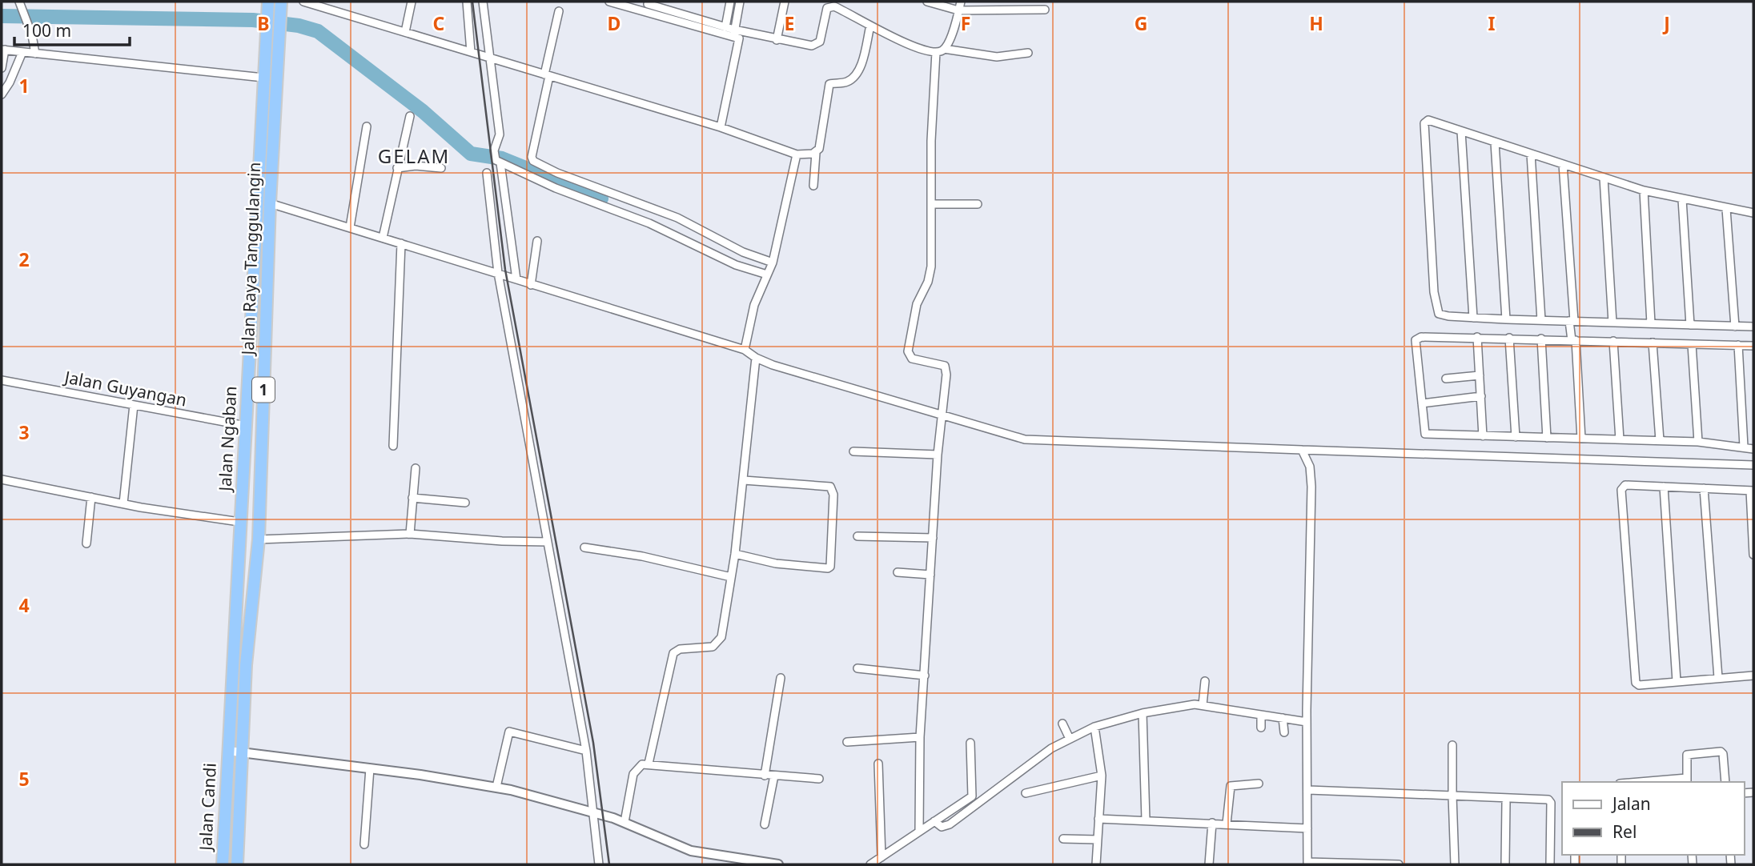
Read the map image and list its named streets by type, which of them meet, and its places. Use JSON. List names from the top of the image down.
{
  "streets": {
    "highway": [
      "Jalan Raya Tanggulangin",
      "1",
      "Jalan Ngaban",
      "Jalan Candi"
    ],
    "street": ["Jalan Guyangan"]
  },
  "crossings": [
    ["Jalan Raya Tanggulangin", "Jalan Candi"],
    ["Jalan Guyangan", "Jalan Ngaban"],
    ["Jalan Ngaban", "Jalan Candi"]
  ],
  "districts": ["GELAM"],
  "legend": ["Jalan", "Rel"],
  "scale_bar": "100 m",
  "grid": {
    "columns": [
      "B",
      "C",
      "D",
      "E",
      "F",
      "G",
      "H",
      "I",
      "J"
    ],
    "rows": [
      "1",
      "2",
      "3",
      "4",
      "5"
    ]
  }
}
